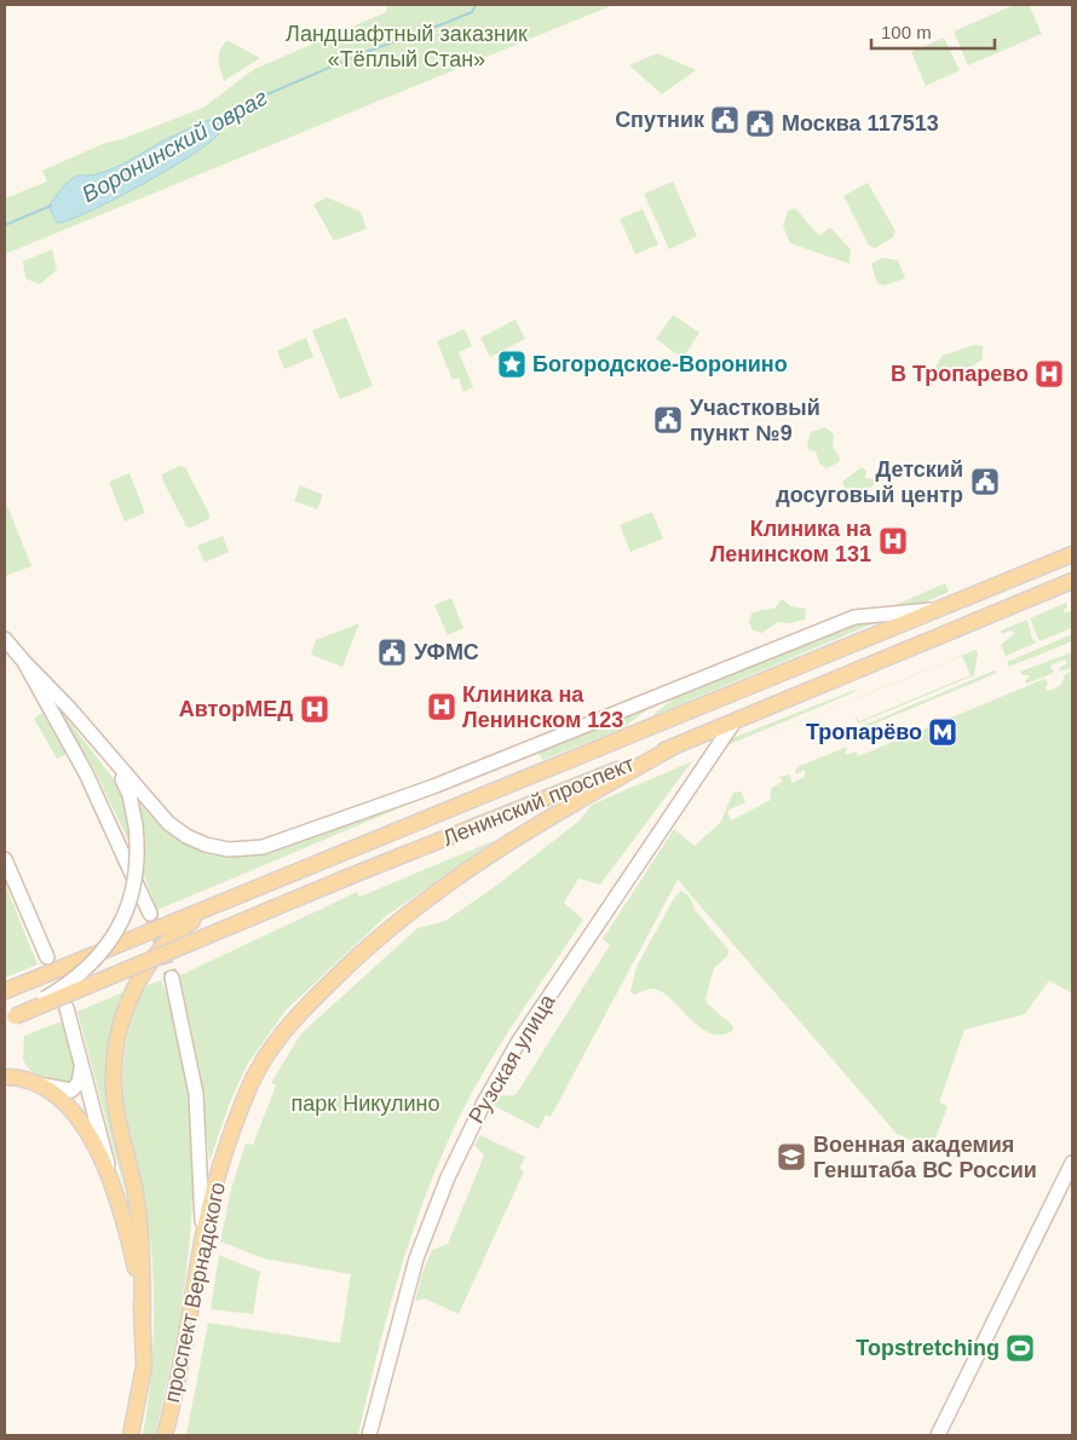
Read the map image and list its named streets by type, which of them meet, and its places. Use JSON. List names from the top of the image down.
{
  "streets": {
    "main road": ["Ленинский проспект", "Рузская улица", "проспект Вернадского"]
  },
  "crossings": [
    ["Ленинский проспект", "Рузская улица"],
    ["Ленинский проспект", "проспект Вернадского"]
  ],
  "water": ["Воронинский овраг"],
  "parks": ["Ландшафтный заказник «Тёплый Стан»", "парк Никулино"],
  "places": {
    "public building": [
      "Спутник",
      "Москва 117513",
      "Участковый пункт №9",
      "Детский досуговый центр",
      "УФМС"
    ],
    "place": ["Богородское-Воронино"],
    "hospital": [
      "В Тропарево",
      "Клиника на Ленинском 131",
      "Клиника на Ленинском 123",
      "АвторМЕД"
    ],
    "metro station": ["Тропарёво"],
    "school or university": ["Военная академия Генштаба ВС России"],
    "sports": ["Topstretching"]
  },
  "scale_bar": "100 m"
}
